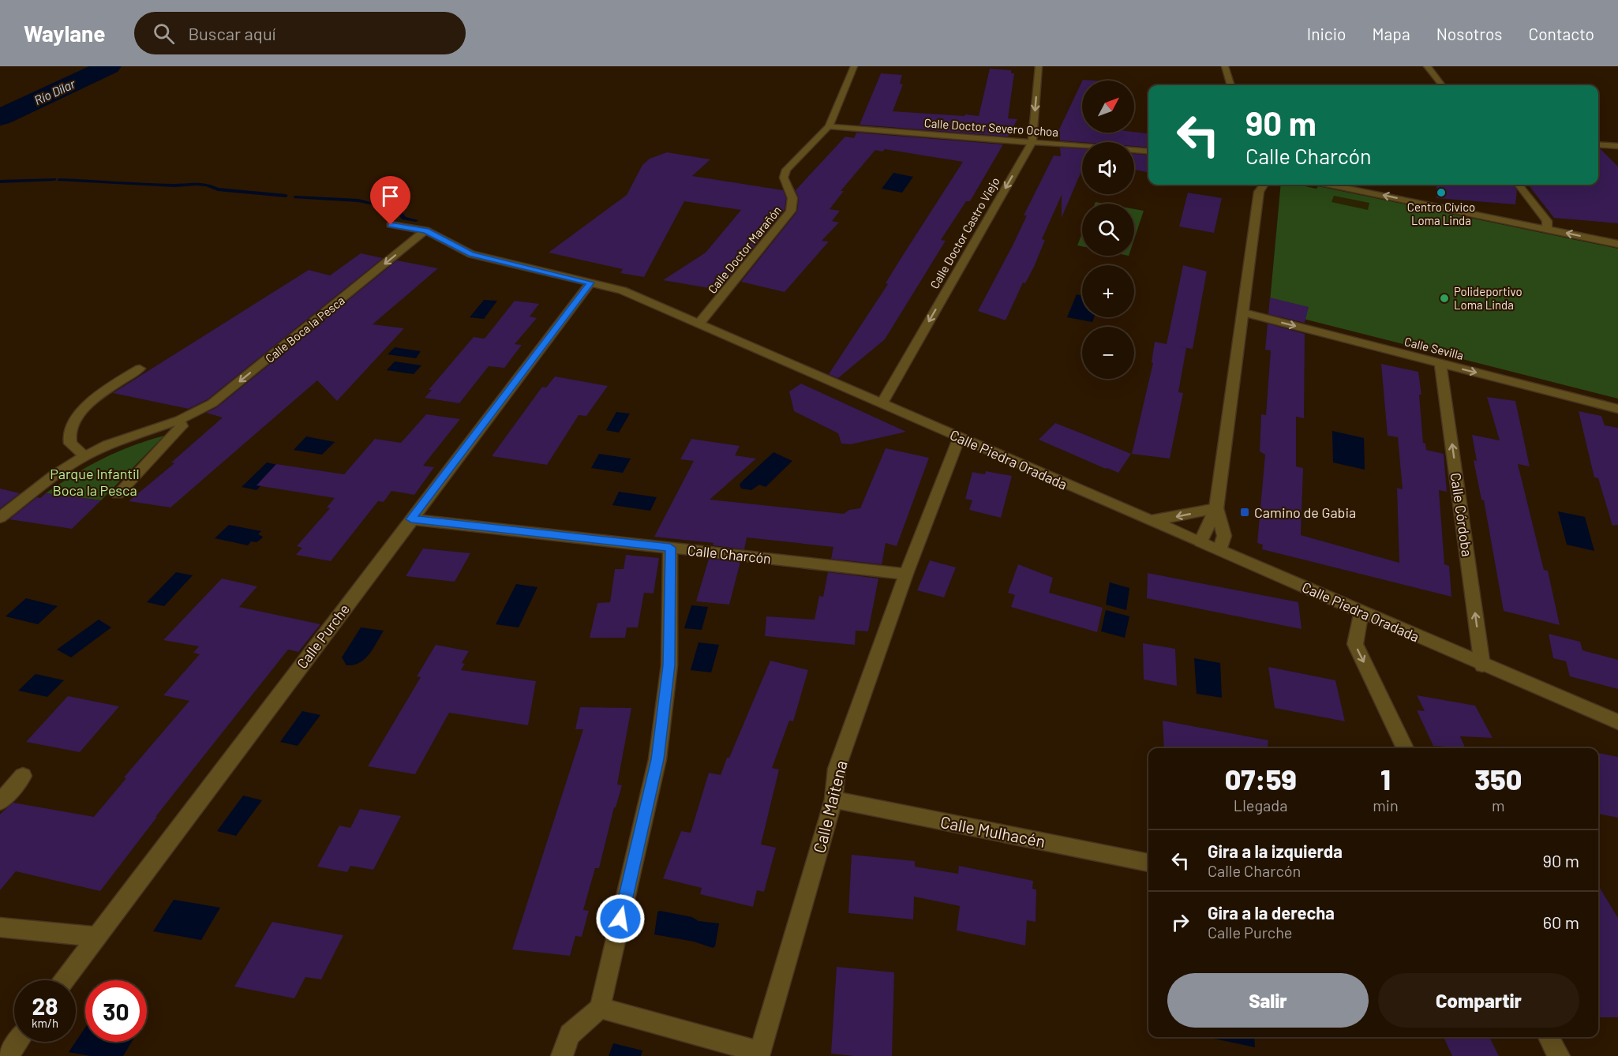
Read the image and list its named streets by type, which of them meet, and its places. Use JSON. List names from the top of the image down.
{
  "streets": {
    "street": [
      "Calle Doctor Severo Ochoa",
      "Calle Doctor Castro Viejo",
      "Calle Doctor Marañón",
      "Calle Boca la Pesca",
      "Calle Sevilla",
      "Calle Piedra Oradada",
      "Calle Córdoba",
      "Calle Charcón",
      "Calle Purche",
      "Calle Maitena",
      "Calle Mulhacén"
    ]
  },
  "crossings": [
    ["Calle Doctor Severo Ochoa", "Calle Doctor Castro Viejo"],
    ["Calle Doctor Severo Ochoa", "Calle Doctor Marañón"],
    ["Calle Doctor Castro Viejo", "Calle Piedra Oradada"],
    ["Calle Doctor Marañón", "Calle Piedra Oradada"],
    ["Calle Boca la Pesca", "Calle Piedra Oradada"],
    ["Calle Sevilla", "Calle Córdoba"],
    ["Calle Piedra Oradada", "Calle Córdoba"],
    ["Calle Piedra Oradada", "Calle Purche"],
    ["Calle Piedra Oradada", "Calle Maitena"],
    ["Calle Charcón", "Calle Purche"],
    ["Calle Charcón", "Calle Maitena"],
    ["Calle Maitena", "Calle Mulhacén"]
  ],
  "one_way": [
    "Calle Doctor Castro Viejo",
    "Calle Boca la Pesca",
    "Calle Sevilla",
    "Calle Córdoba"
  ],
  "water": ["Río Dílar"],
  "parks": ["Parque Infantil Boca la Pesca"],
  "places": {
    "other": ["Centro Cívico Loma Linda", "Polideportivo Loma Linda"],
    "transit": ["Camino de Gabia"]
  },
  "north": "top right",
  "page": {
    "header": "Waylane",
    "search": "Buscar aquí",
    "nav": [
      "Inicio",
      "Mapa",
      "Nosotros",
      "Contacto"
    ],
    "map_buttons": ["+", "−"],
    "turn": ["90 m", "Calle Charcón"],
    "eta": [
      "07:59",
      "Llegada",
      "1",
      "min",
      "350",
      "m"
    ],
    "list": [
      {
        "name": "Gira a la izquierda",
        "note": "Calle Charcón",
        "value": "90 m"
      },
      {
        "name": "Gira a la derecha",
        "note": "Calle Purche",
        "value": "60 m"
      }
    ],
    "buttons": ["Salir", "Compartir"],
    "speed": "28 km/h",
    "limit": "30"
  }
}
